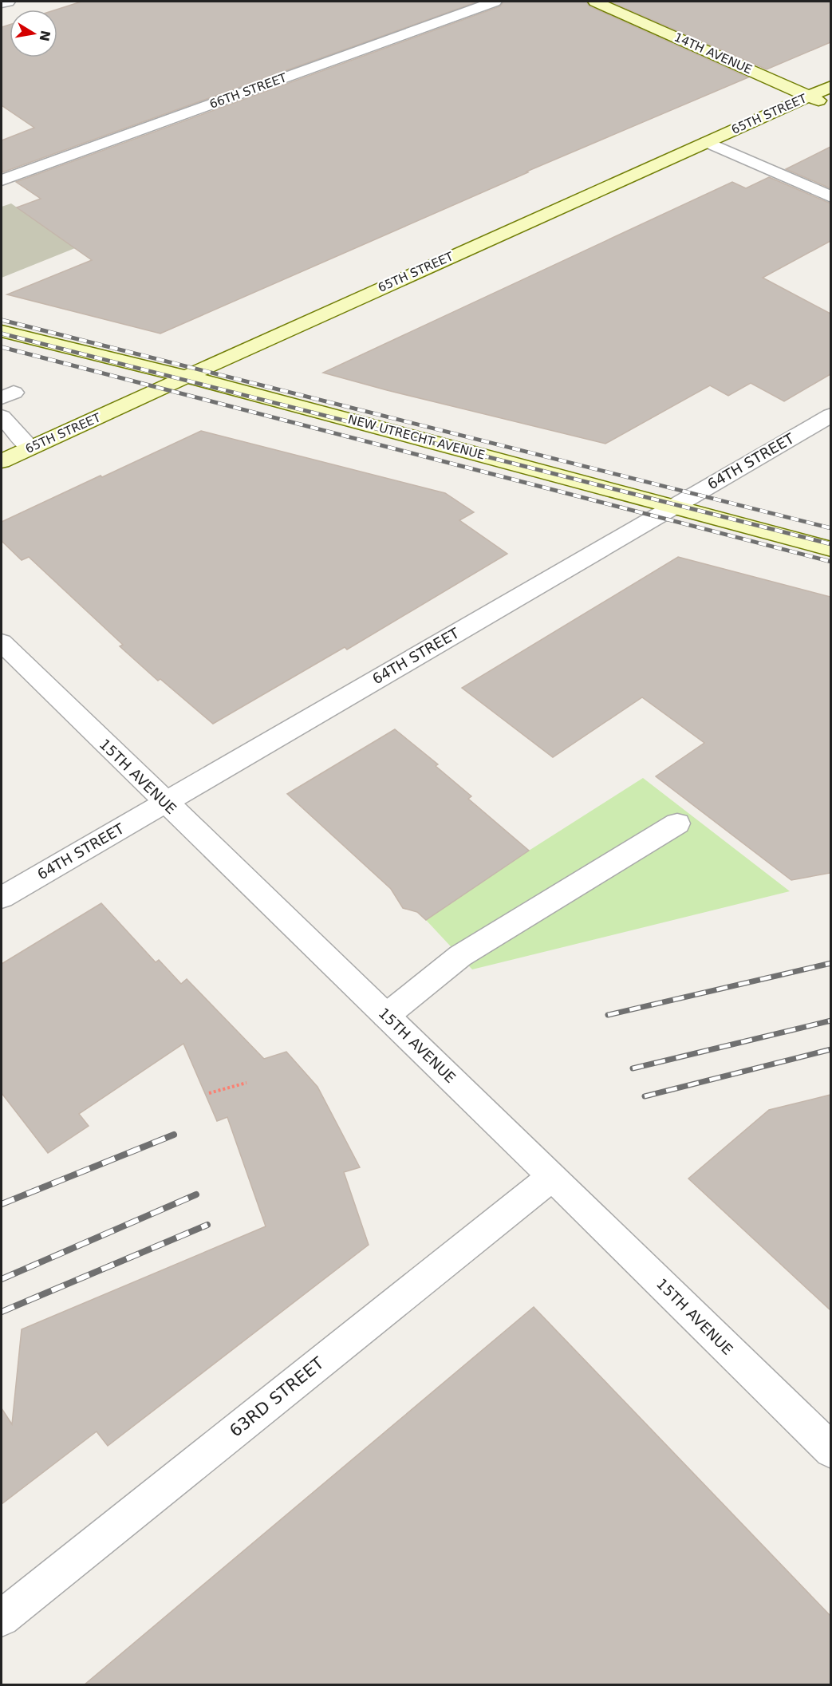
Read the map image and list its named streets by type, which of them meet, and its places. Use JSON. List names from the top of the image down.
{
  "streets": {
    "main road": ["14TH AVENUE", "65TH STREET", "NEW UTRECHT AVENUE"],
    "street": [
      "66TH STREET",
      "64TH STREET",
      "15TH AVENUE",
      "63RD STREET"
    ]
  },
  "crossings": [
    ["14TH AVENUE", "65TH STREET"],
    ["65TH STREET", "NEW UTRECHT AVENUE"],
    ["NEW UTRECHT AVENUE", "64TH STREET"],
    ["64TH STREET", "15TH AVENUE"],
    ["15TH AVENUE", "63RD STREET"]
  ],
  "north": "right"
}
